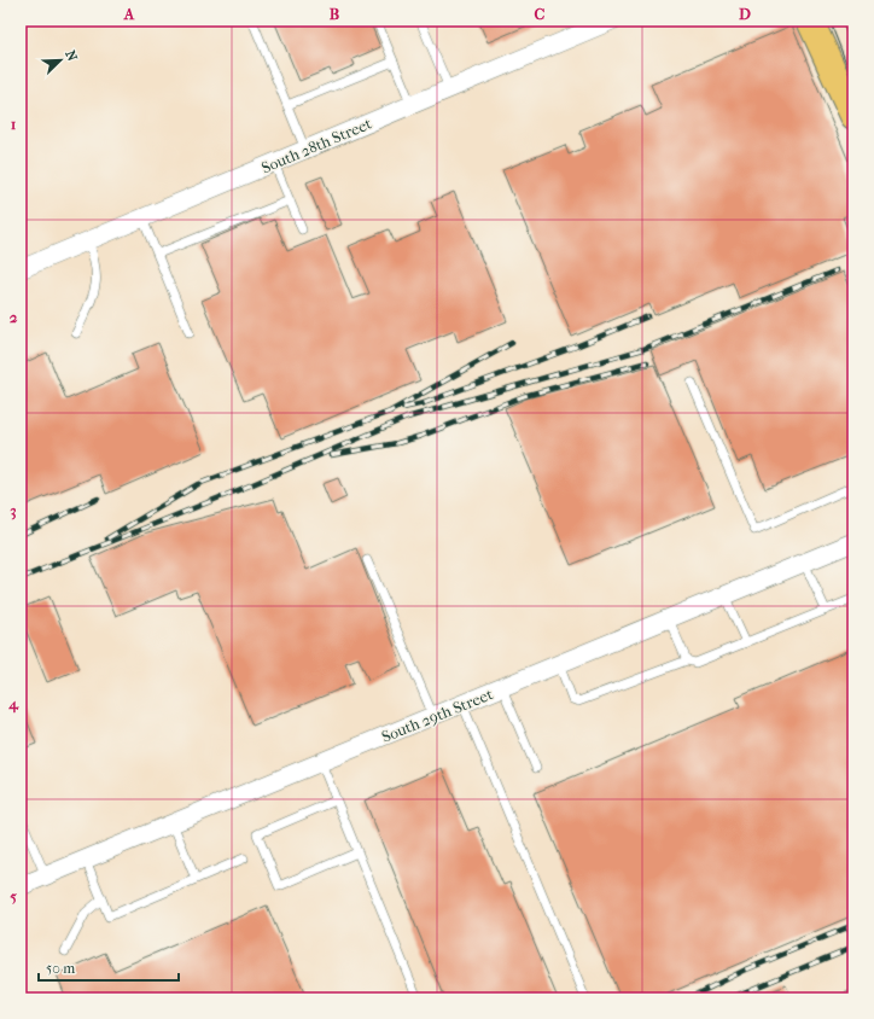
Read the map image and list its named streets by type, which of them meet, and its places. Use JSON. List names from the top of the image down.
{
  "streets": {
    "street": ["South 28th Street", "South 29th Street"]
  },
  "scale_bar": "50 m",
  "north": "top right",
  "grid": {
    "columns": [
      "A",
      "B",
      "C",
      "D"
    ],
    "rows": [
      "1",
      "2",
      "3",
      "4",
      "5"
    ]
  }
}
